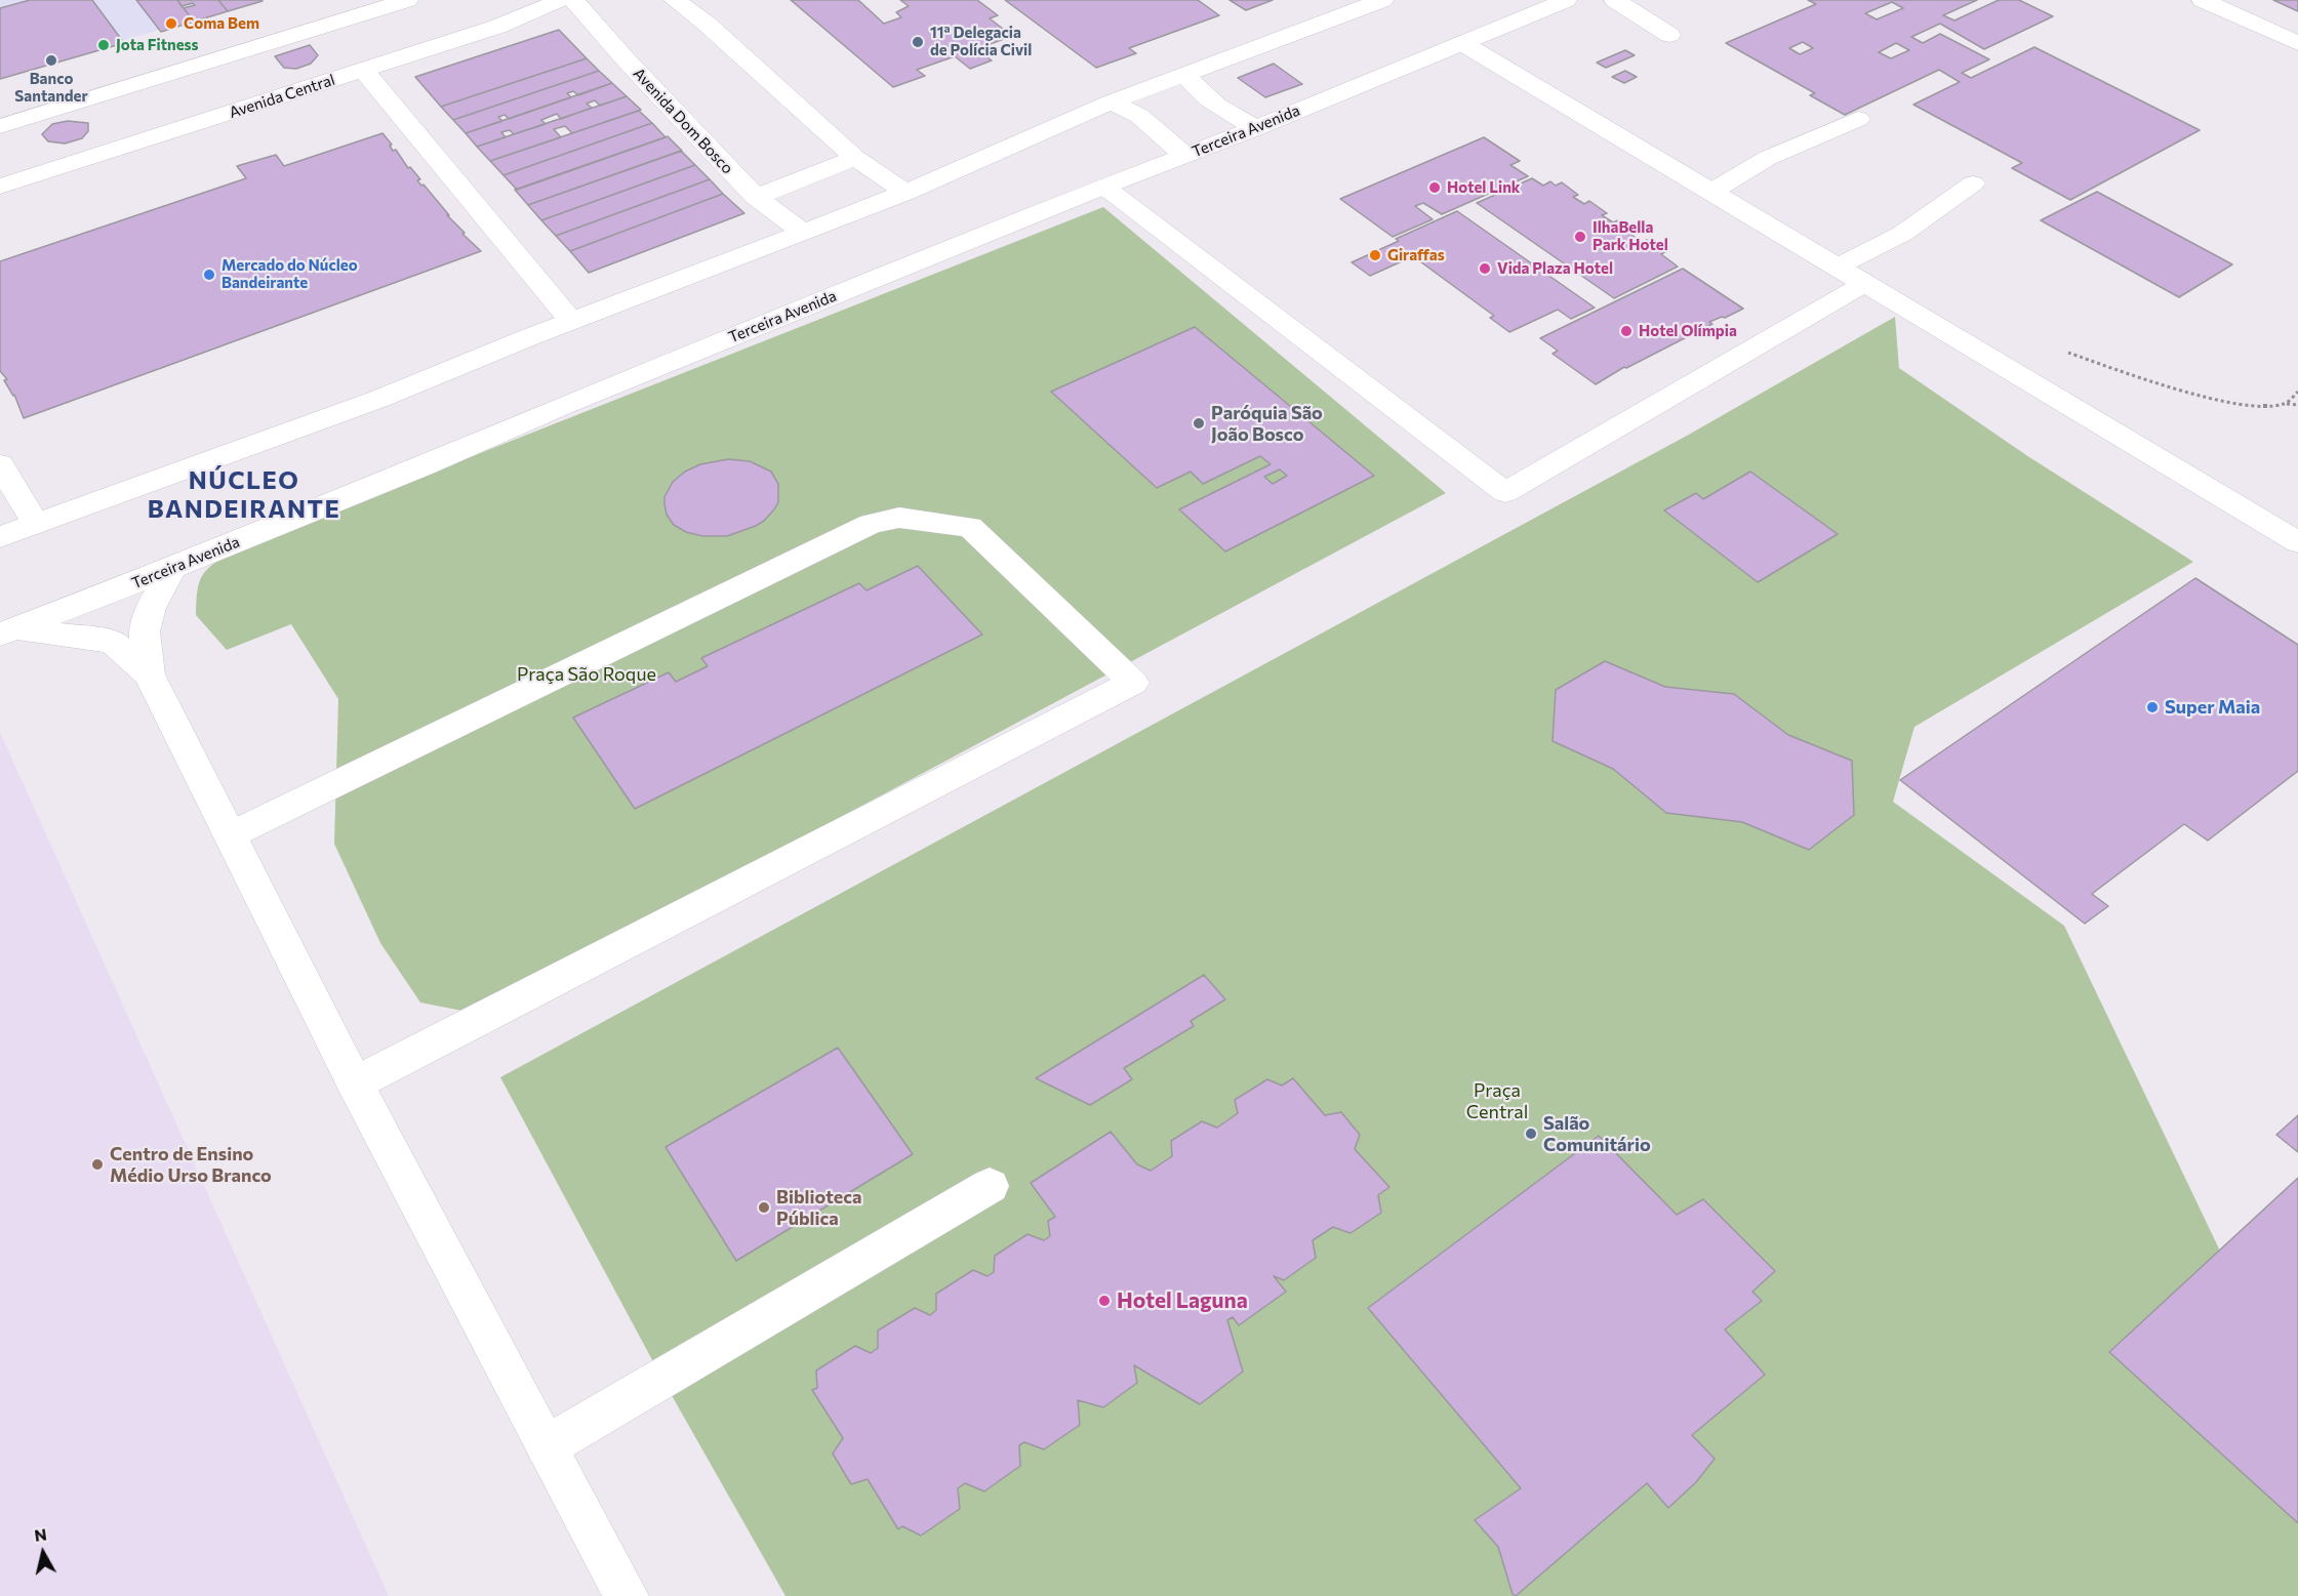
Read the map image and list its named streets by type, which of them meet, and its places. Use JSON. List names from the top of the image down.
{
  "streets": {
    "street": ["Avenida Central", "Avenida Dom Bosco", "Terceira Avenida"]
  },
  "districts": ["NÚCLEO BANDEIRANTE"],
  "parks": ["Praça São Roque", "Praça Central"],
  "places": [
    "Coma Bem",
    "11ª Delegacia de Polícia Civil",
    "Jota Fitness",
    "Banco Santander",
    "Hotel Link",
    "IlhaBella Park Hotel",
    "Giraffas",
    "Vida Plaza Hotel",
    "Mercado do Núcleo Bandeirante",
    "Hotel Olímpia",
    "Paróquia São João Bosco",
    "Super Maia",
    "Salão Comunitário",
    "Centro de Ensino Médio Urso Branco",
    "Biblioteca Pública",
    "Hotel Laguna"
  ],
  "north": "top"
}
